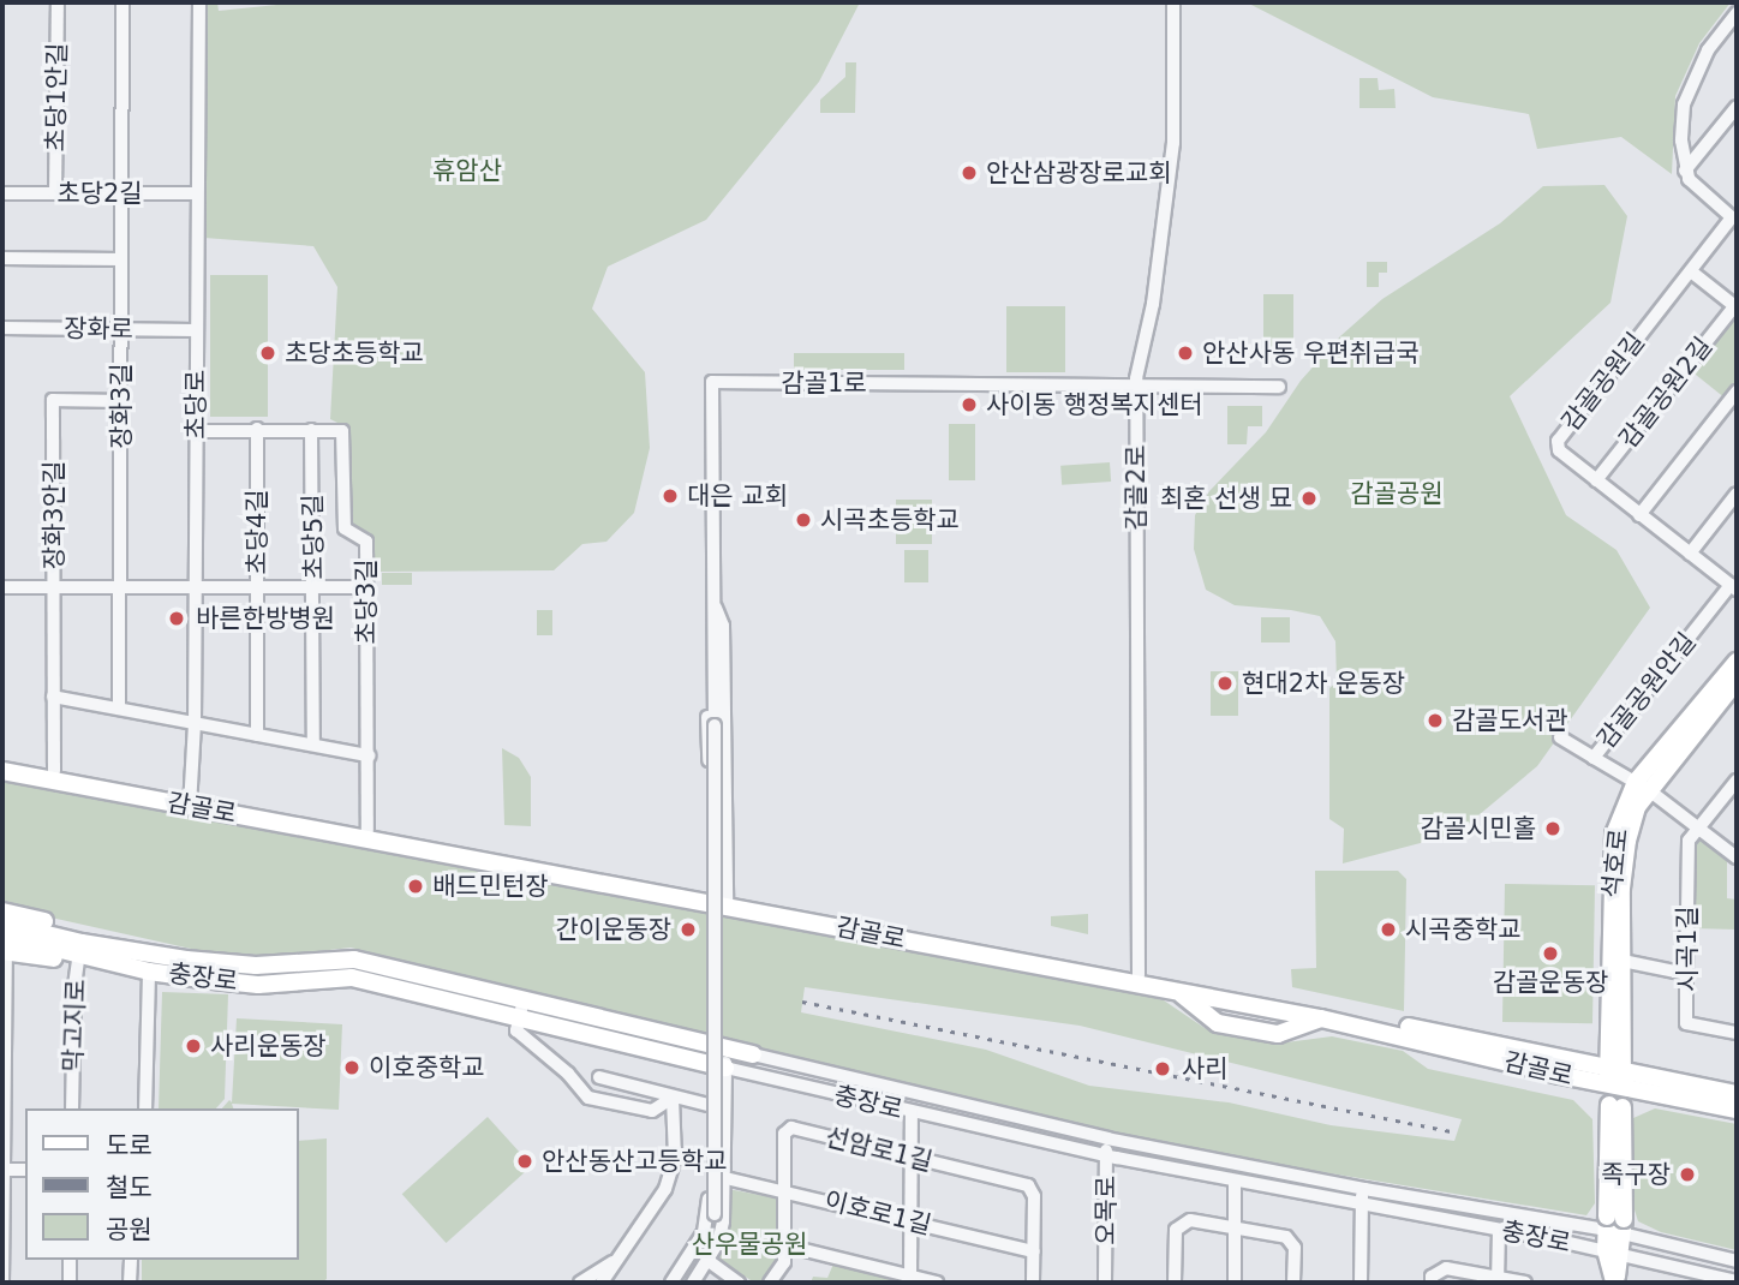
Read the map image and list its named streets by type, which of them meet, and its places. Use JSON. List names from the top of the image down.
{
  "streets": {
    "main road": ["감골로", "석호로", "충장로"],
    "street": [
      "초당1안길",
      "초당2길",
      "장화로",
      "감골공원길",
      "감골1로",
      "감골공원2길",
      "초당로",
      "장화3길",
      "감골2로",
      "장화3안길",
      "초당4길",
      "초당5길",
      "초당3길",
      "감골공원안길",
      "시곡1길",
      "막고지로",
      "선암로1길",
      "오목로",
      "이호로1길"
    ]
  },
  "crossings": [
    ["초당1안길", "초당2길"],
    ["초당2길", "초당로"],
    ["초당2길", "장화3길"],
    ["장화로", "초당로"],
    ["장화로", "장화3길"],
    ["감골공원길", "감골공원2길"],
    ["감골공원길", "감골공원안길"],
    ["감골1로", "감골2로"],
    ["초당로", "초당3길"],
    ["초당로", "감골로"],
    ["장화3길", "장화3안길"],
    ["감골2로", "감골로"],
    ["장화3안길", "감골로"],
    ["초당4길", "초당3길"],
    ["초당5길", "초당3길"],
    ["초당3길", "감골로"],
    ["감골공원안길", "석호로"],
    ["감골공원안길", "시곡1길"],
    ["감골로", "석호로"],
    ["석호로", "충장로"],
    ["충장로", "막고지로"],
    ["충장로", "오목로"],
    ["선암로1길", "이호로1길"]
  ],
  "parks": ["휴암산", "감골공원", "산우물공원"],
  "places": [
    "안산삼광장로교회",
    "초당초등학교",
    "안산사동 우편취급국",
    "사이동 행정복지센터",
    "대은 교회",
    "최혼 선생 묘",
    "시곡초등학교",
    "바른한방병원",
    "현대2차 운동장",
    "감골도서관",
    "감골시민홀",
    "배드민턴장",
    "간이운동장",
    "시곡중학교",
    "감골운동장",
    "사리운동장",
    "이호중학교",
    "사리",
    "안산동산고등학교",
    "족구장"
  ],
  "legend": ["도로", "철도", "공원"]
}
